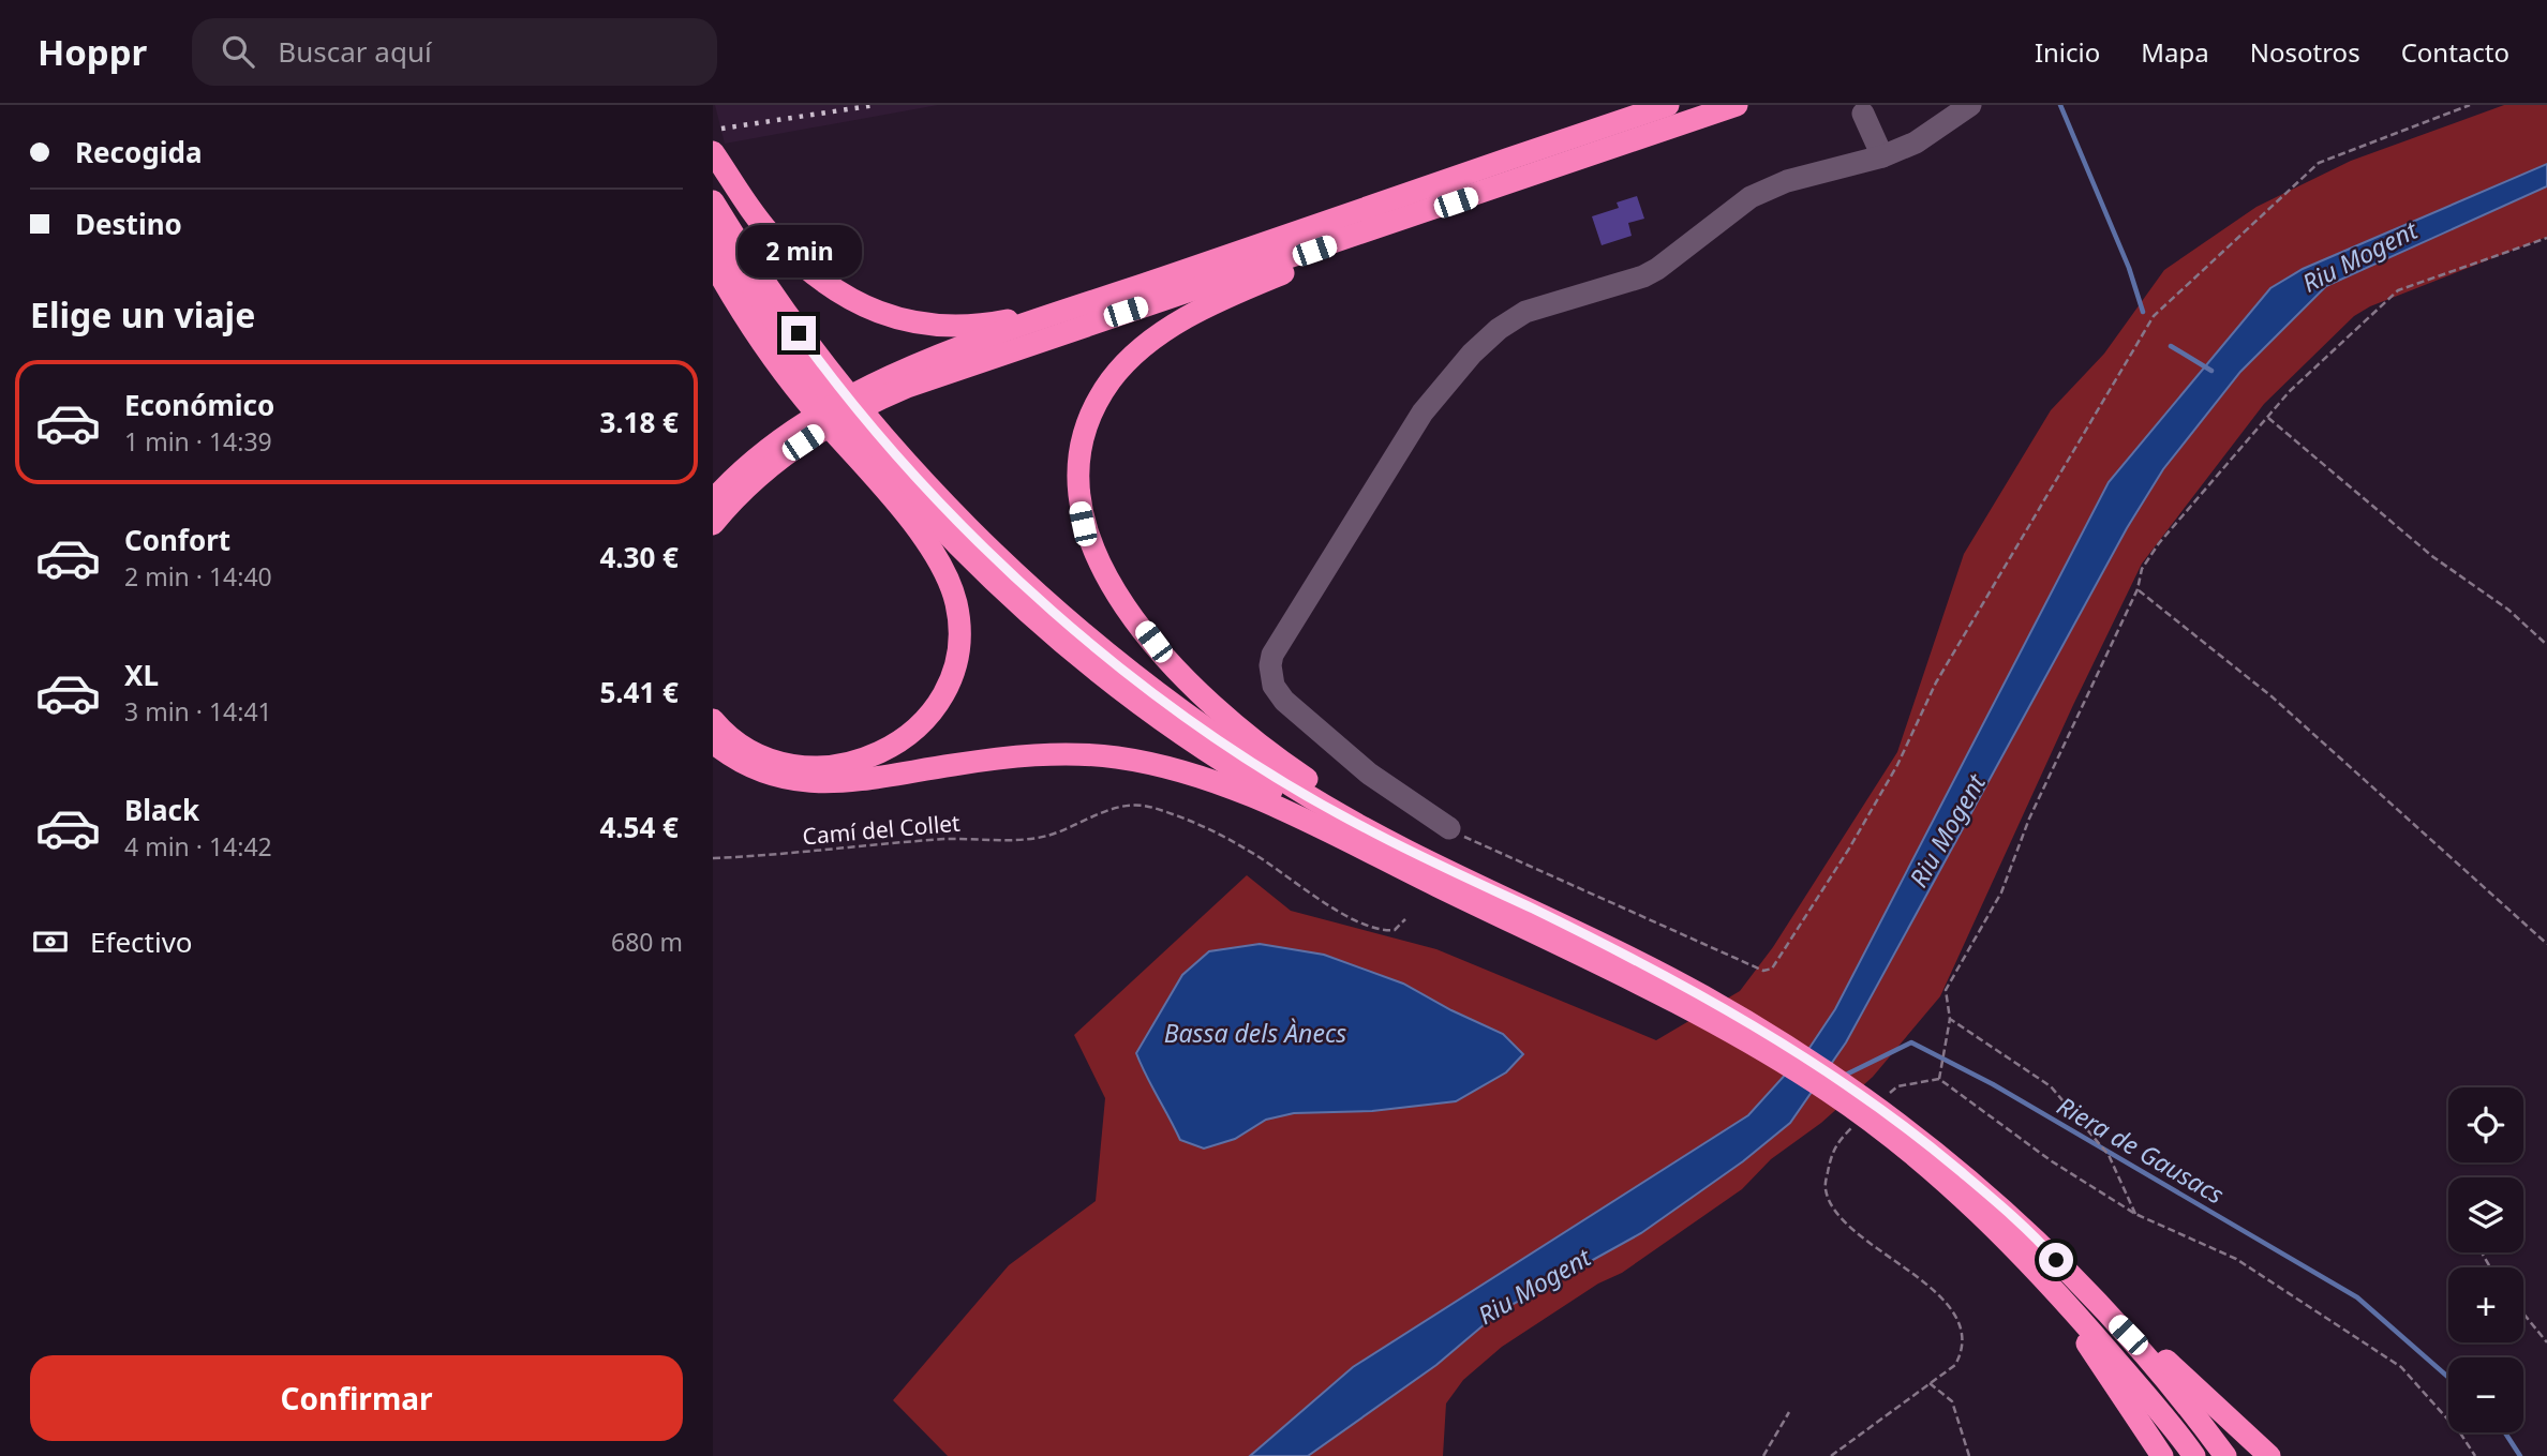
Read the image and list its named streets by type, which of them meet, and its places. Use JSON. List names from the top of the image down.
{
  "streets": {
    "path": ["Camí del Collet"]
  },
  "water": ["Riu Mogent", "Bassa dels Ànecs", "Riera de Gausacs"],
  "page": {
    "header": "Hoppr",
    "search": "Buscar aquí",
    "nav": [
      "Inicio",
      "Mapa",
      "Nosotros",
      "Contacto"
    ],
    "banner": ["Recogida", "Destino"],
    "bubble": "2 min",
    "heading": "Elige un viaje",
    "list": [
      {
        "name": "Económico",
        "note": "1 min · 14:39",
        "value": "3.18 €"
      },
      {
        "name": "Confort",
        "note": "2 min · 14:40",
        "value": "4.30 €"
      },
      {
        "name": "XL",
        "note": "3 min · 14:41",
        "value": "5.41 €"
      },
      {
        "name": "Black",
        "note": "4 min · 14:42",
        "value": "4.54 €"
      }
    ],
    "pay": ["Efectivo", "680 m"],
    "map_buttons": ["+", "−"],
    "buttons": "Confirmar"
  }
}
